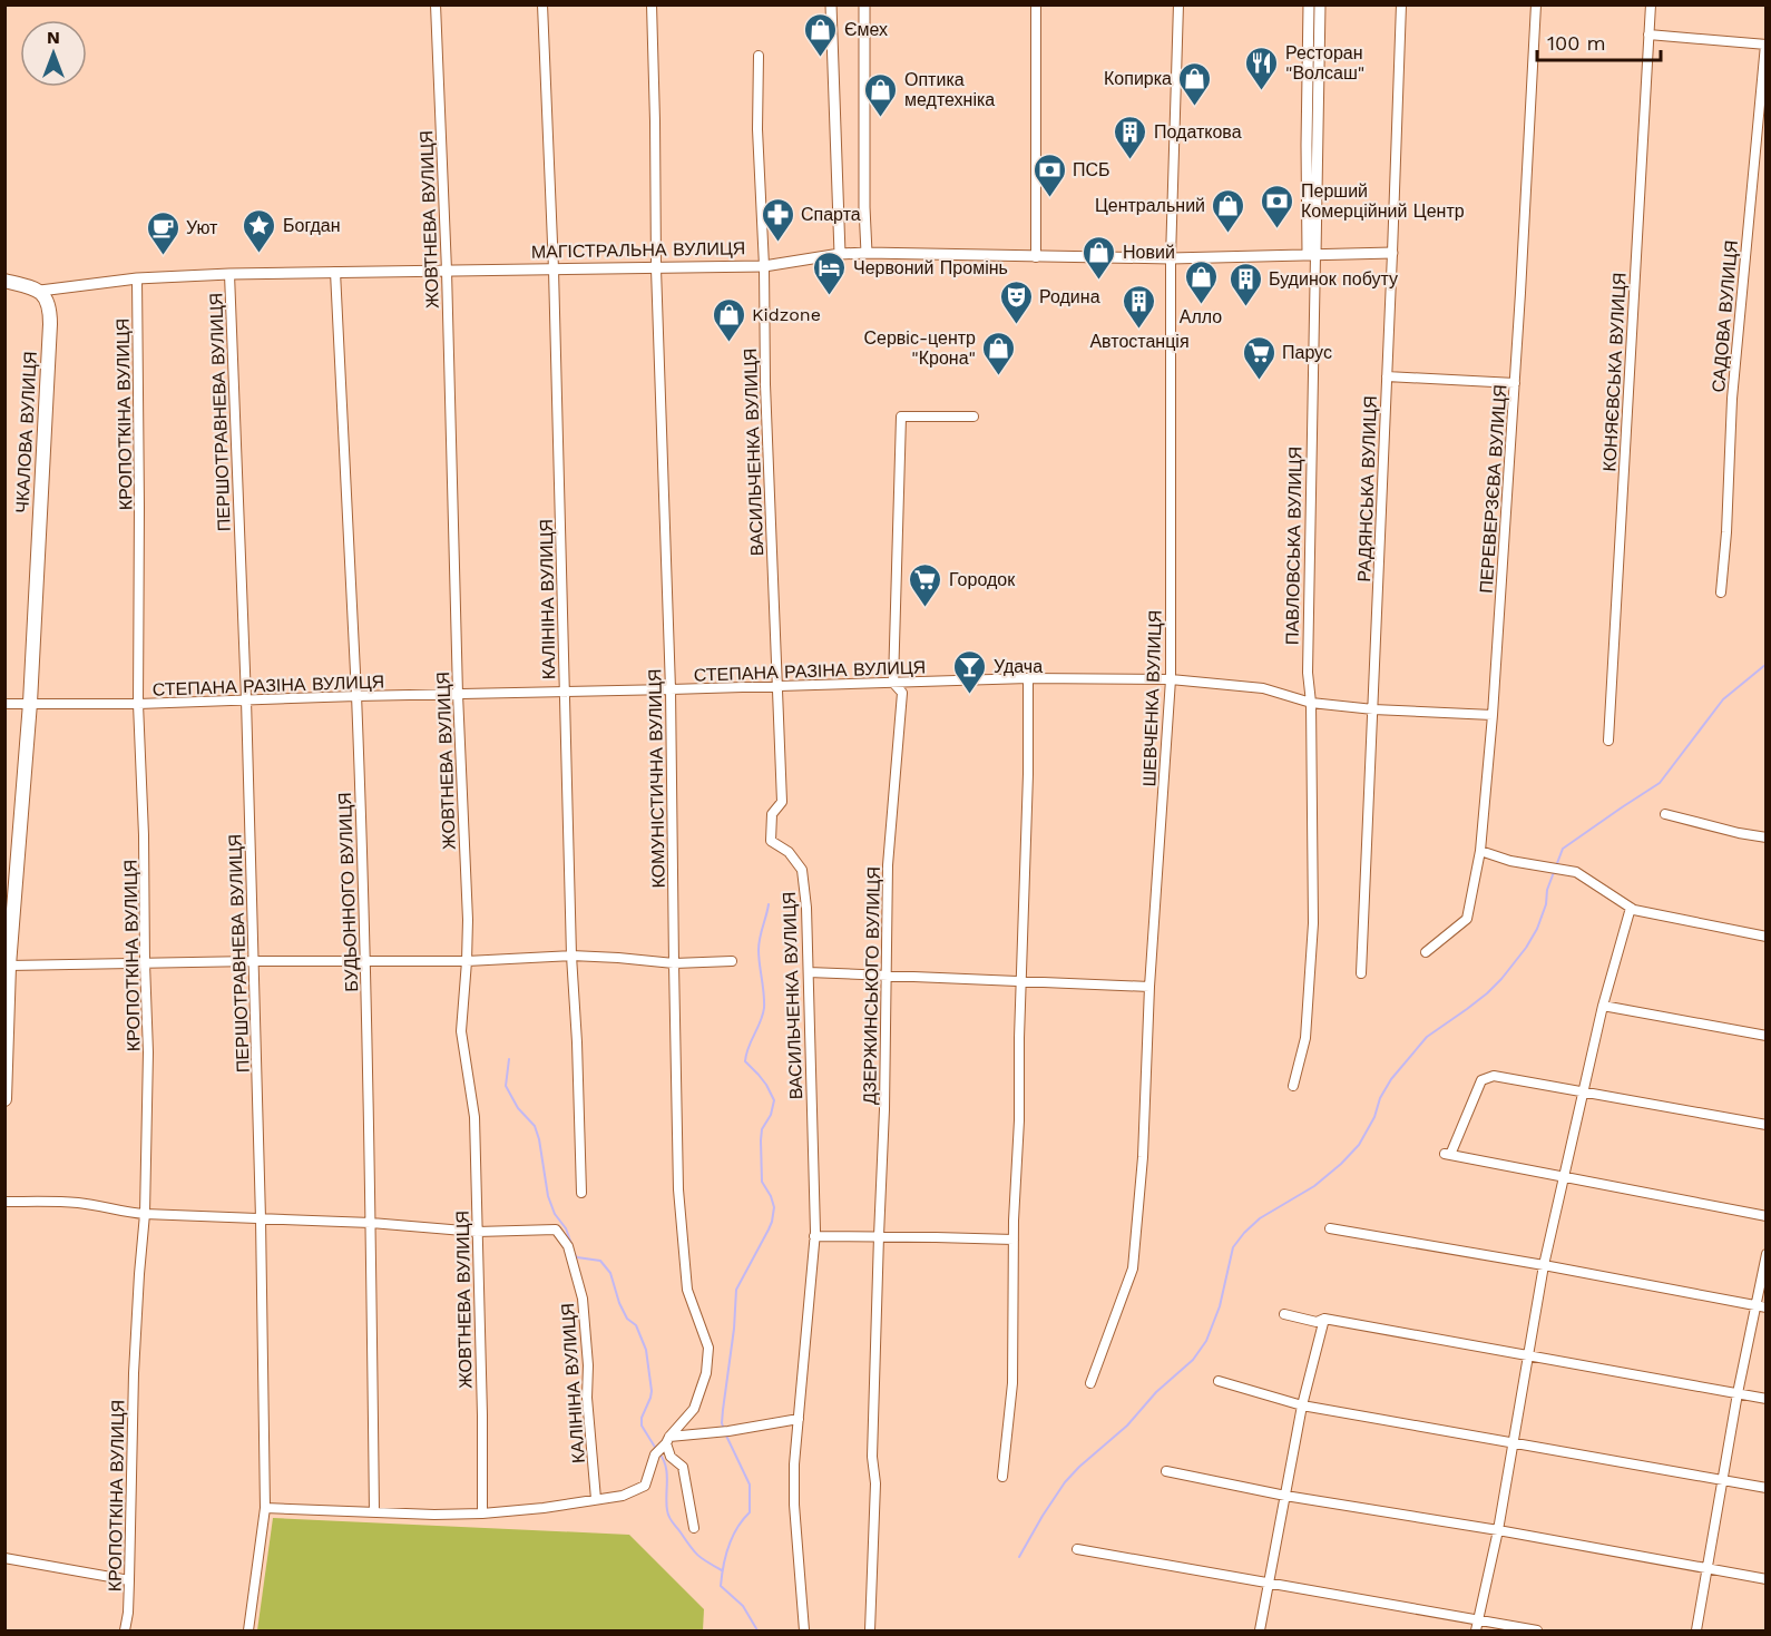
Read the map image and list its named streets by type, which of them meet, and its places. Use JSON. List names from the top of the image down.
{
  "streets": {
    "main road": ["МАГІСТРАЛЬНА ВУЛИЦЯ", "ЧКАЛОВА ВУЛИЦЯ"],
    "street": [
      "ЖОВТНЕВА ВУЛИЦЯ",
      "САДОВА ВУЛИЦЯ",
      "КОНЯЄВСЬКА ВУЛИЦЯ",
      "ПЕРШОТРАВНЕВА ВУЛИЦЯ",
      "КРОПОТКІНА ВУЛИЦЯ",
      "ВАСИЛЬЧЕНКА ВУЛИЦЯ",
      "РАДЯНСЬКА ВУЛИЦЯ",
      "ПЕРЕВЕРЗЄВА ВУЛИЦЯ",
      "ПАВЛОВСЬКА ВУЛИЦЯ",
      "КАЛІНІНА ВУЛИЦЯ",
      "СТЕПАНА РАЗІНА ВУЛИЦЯ",
      "ШЕВЧЕНКА ВУЛИЦЯ",
      "КОМУНІСТИЧНА ВУЛИЦЯ",
      "БУДЬОННОГО ВУЛИЦЯ",
      "ДЗЕРЖИНСЬКОГО ВУЛИЦЯ"
    ]
  },
  "crossings": [
    ["ЖОВТНЕВА ВУЛИЦЯ", "МАГІСТРАЛЬНА ВУЛИЦЯ"],
    ["ЖОВТНЕВА ВУЛИЦЯ", "КАЛІНІНА ВУЛИЦЯ"],
    ["ЖОВТНЕВА ВУЛИЦЯ", "СТЕПАНА РАЗІНА ВУЛИЦЯ"],
    ["МАГІСТРАЛЬНА ВУЛИЦЯ", "ПЕРШОТРАВНЕВА ВУЛИЦЯ"],
    ["МАГІСТРАЛЬНА ВУЛИЦЯ", "КРОПОТКІНА ВУЛИЦЯ"],
    ["МАГІСТРАЛЬНА ВУЛИЦЯ", "ЧКАЛОВА ВУЛИЦЯ"],
    ["МАГІСТРАЛЬНА ВУЛИЦЯ", "ВАСИЛЬЧЕНКА ВУЛИЦЯ"],
    ["МАГІСТРАЛЬНА ВУЛИЦЯ", "РАДЯНСЬКА ВУЛИЦЯ"],
    ["МАГІСТРАЛЬНА ВУЛИЦЯ", "ПАВЛОВСЬКА ВУЛИЦЯ"],
    ["МАГІСТРАЛЬНА ВУЛИЦЯ", "КАЛІНІНА ВУЛИЦЯ"],
    ["МАГІСТРАЛЬНА ВУЛИЦЯ", "ШЕВЧЕНКА ВУЛИЦЯ"],
    ["МАГІСТРАЛЬНА ВУЛИЦЯ", "КОМУНІСТИЧНА ВУЛИЦЯ"],
    ["МАГІСТРАЛЬНА ВУЛИЦЯ", "БУДЬОННОГО ВУЛИЦЯ"],
    ["ПЕРШОТРАВНЕВА ВУЛИЦЯ", "СТЕПАНА РАЗІНА ВУЛИЦЯ"],
    ["КРОПОТКІНА ВУЛИЦЯ", "СТЕПАНА РАЗІНА ВУЛИЦЯ"],
    ["ЧКАЛОВА ВУЛИЦЯ", "СТЕПАНА РАЗІНА ВУЛИЦЯ"],
    ["ВАСИЛЬЧЕНКА ВУЛИЦЯ", "СТЕПАНА РАЗІНА ВУЛИЦЯ"],
    ["РАДЯНСЬКА ВУЛИЦЯ", "СТЕПАНА РАЗІНА ВУЛИЦЯ"],
    ["ПЕРЕВЕРЗЄВА ВУЛИЦЯ", "СТЕПАНА РАЗІНА ВУЛИЦЯ"],
    ["ПАВЛОВСЬКА ВУЛИЦЯ", "СТЕПАНА РАЗІНА ВУЛИЦЯ"],
    ["КАЛІНІНА ВУЛИЦЯ", "СТЕПАНА РАЗІНА ВУЛИЦЯ"],
    ["СТЕПАНА РАЗІНА ВУЛИЦЯ", "ШЕВЧЕНКА ВУЛИЦЯ"],
    ["СТЕПАНА РАЗІНА ВУЛИЦЯ", "КОМУНІСТИЧНА ВУЛИЦЯ"],
    ["СТЕПАНА РАЗІНА ВУЛИЦЯ", "БУДЬОННОГО ВУЛИЦЯ"],
    ["СТЕПАНА РАЗІНА ВУЛИЦЯ", "ДЗЕРЖИНСЬКОГО ВУЛИЦЯ"]
  ],
  "places": {
    "shop": [
      "Ємех",
      "Копирка",
      "Оптика медтехніка",
      "Центральний",
      "Новий",
      "Алло",
      "Kidzone",
      "Сервіс-центр \"Крона\""
    ],
    "restaurant": ["Ресторан \"Волсаш\""],
    "building": ["Податкова", "Будинок побуту", "Автостанція"],
    "bank": ["ПСБ", "Перший Комерційний Центр"],
    "pharmacy": ["Спарта"],
    "place": ["Богдан"],
    "cafe": ["Уют"],
    "hotel": ["Червоний Промінь"],
    "theatre": ["Родина"],
    "supermarket": ["Парус", "Городок"],
    "bar": ["Удача"]
  },
  "scale_bar": "100 m",
  "north": "top"
}
